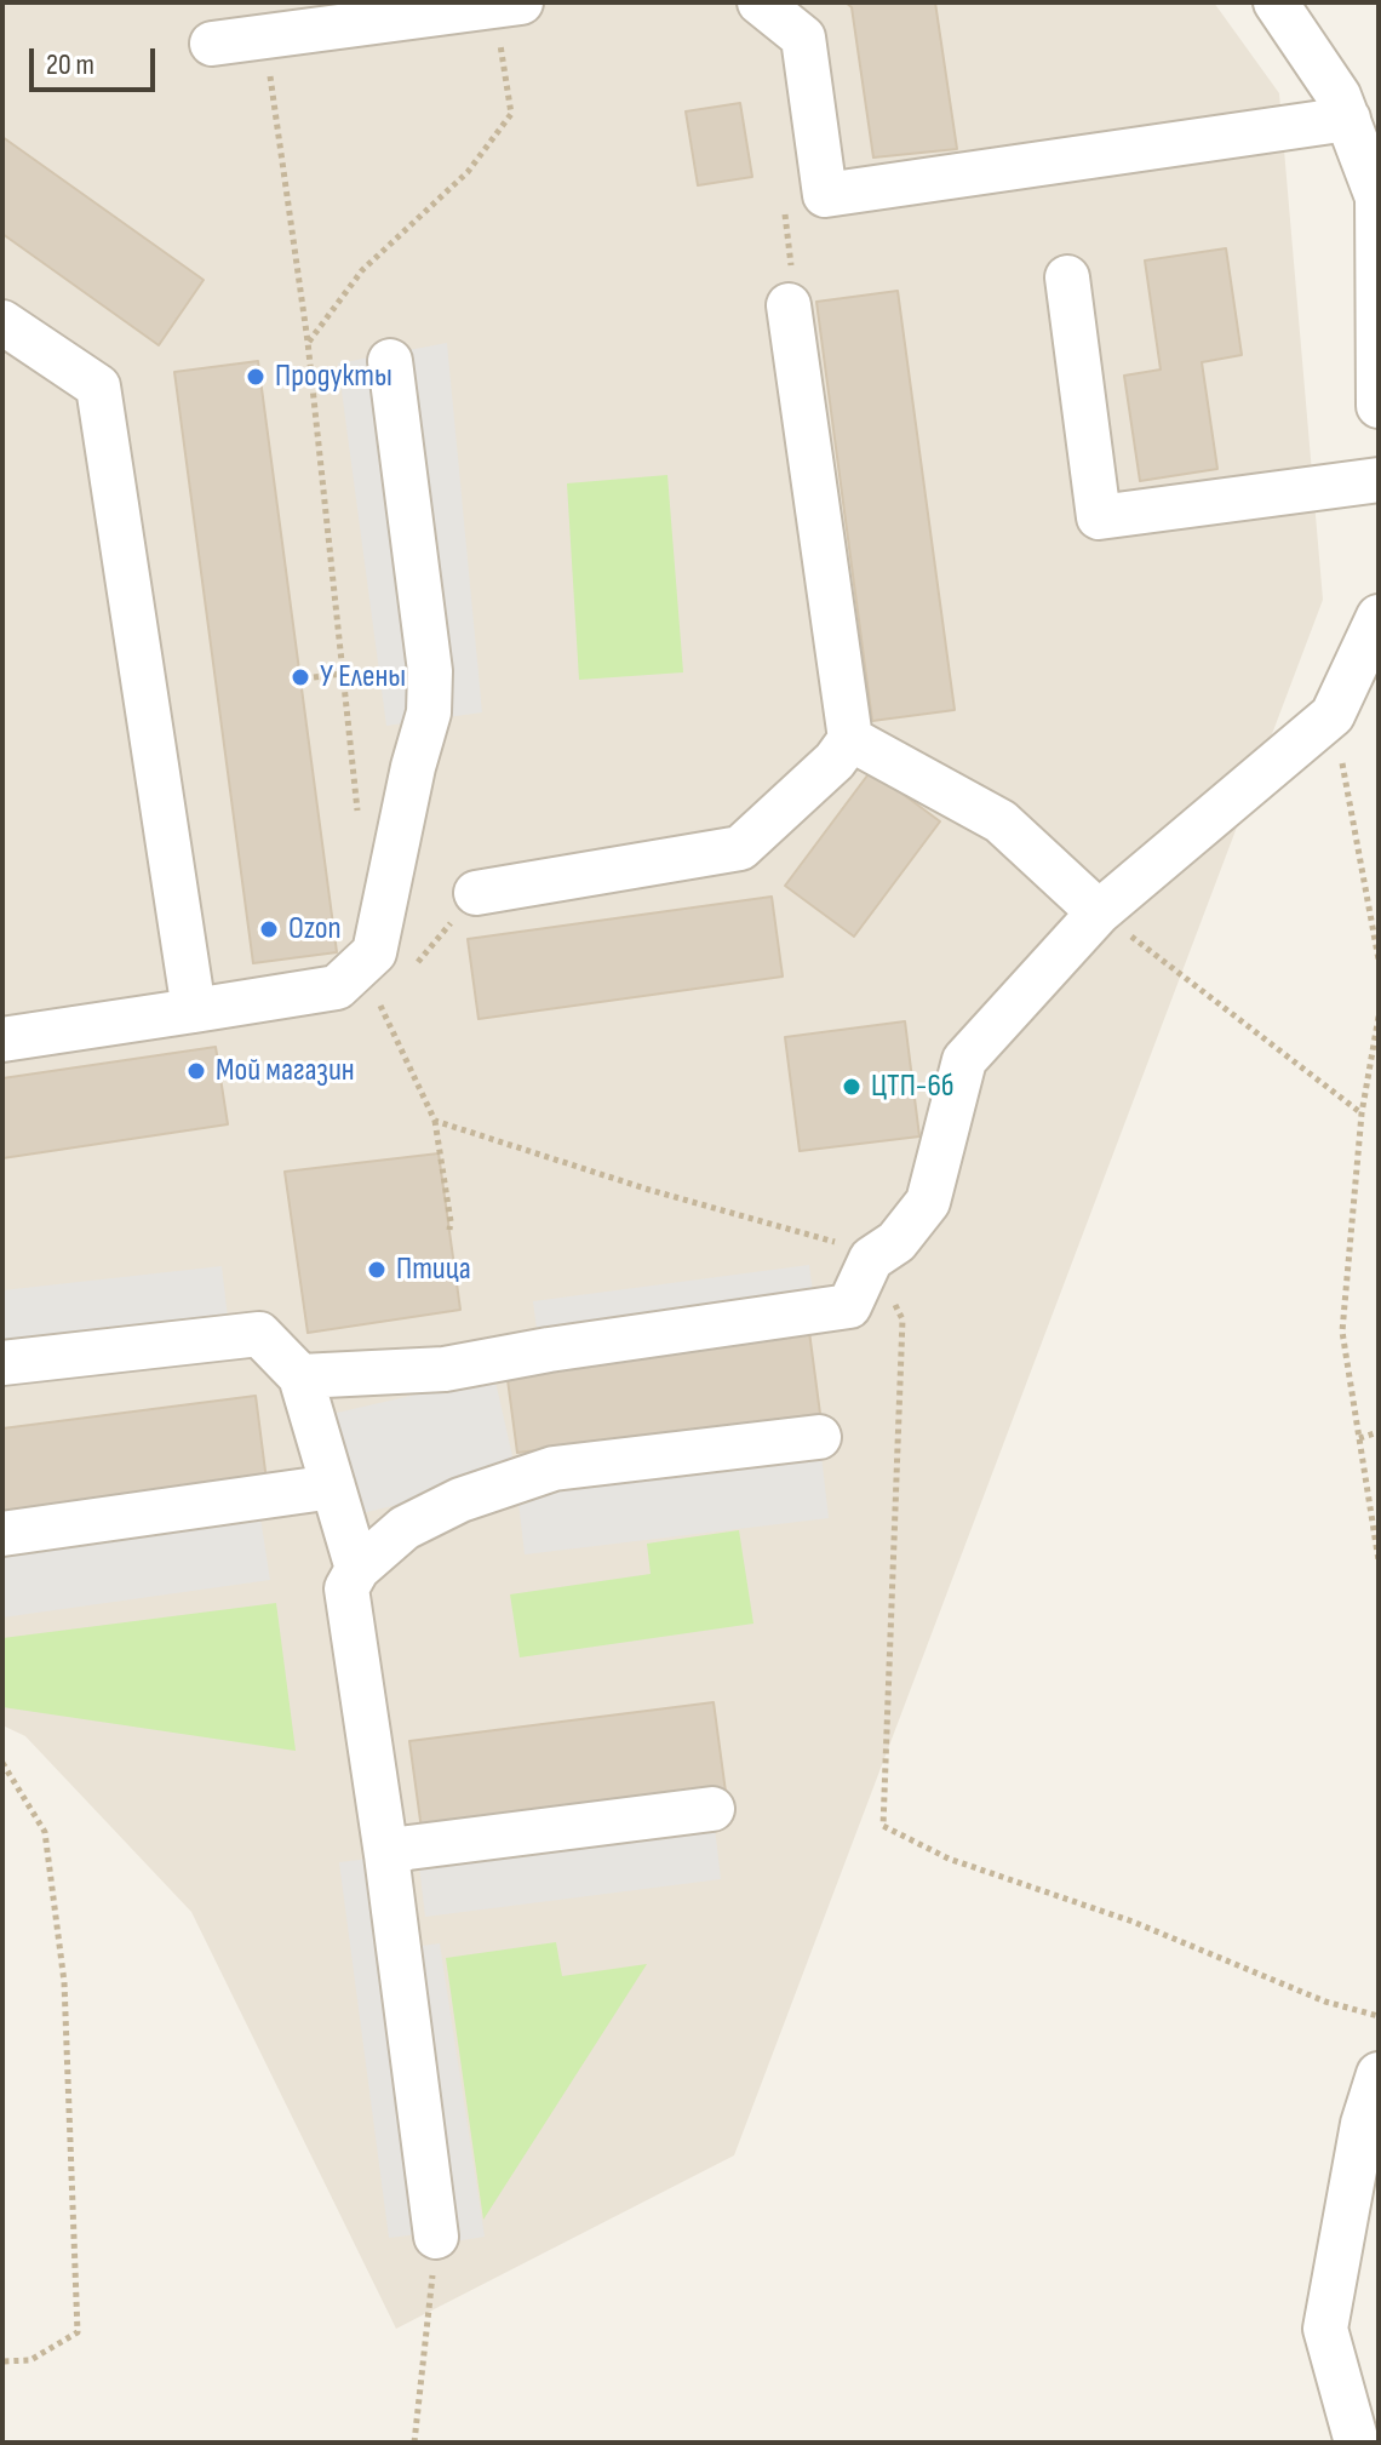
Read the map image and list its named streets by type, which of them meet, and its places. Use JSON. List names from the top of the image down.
{
  "places": [
    "Продукты",
    "У Елены",
    "Ozon",
    "Мой магазин",
    "ЦТП-6б",
    "Птица"
  ],
  "scale_bar": "20 m"
}
